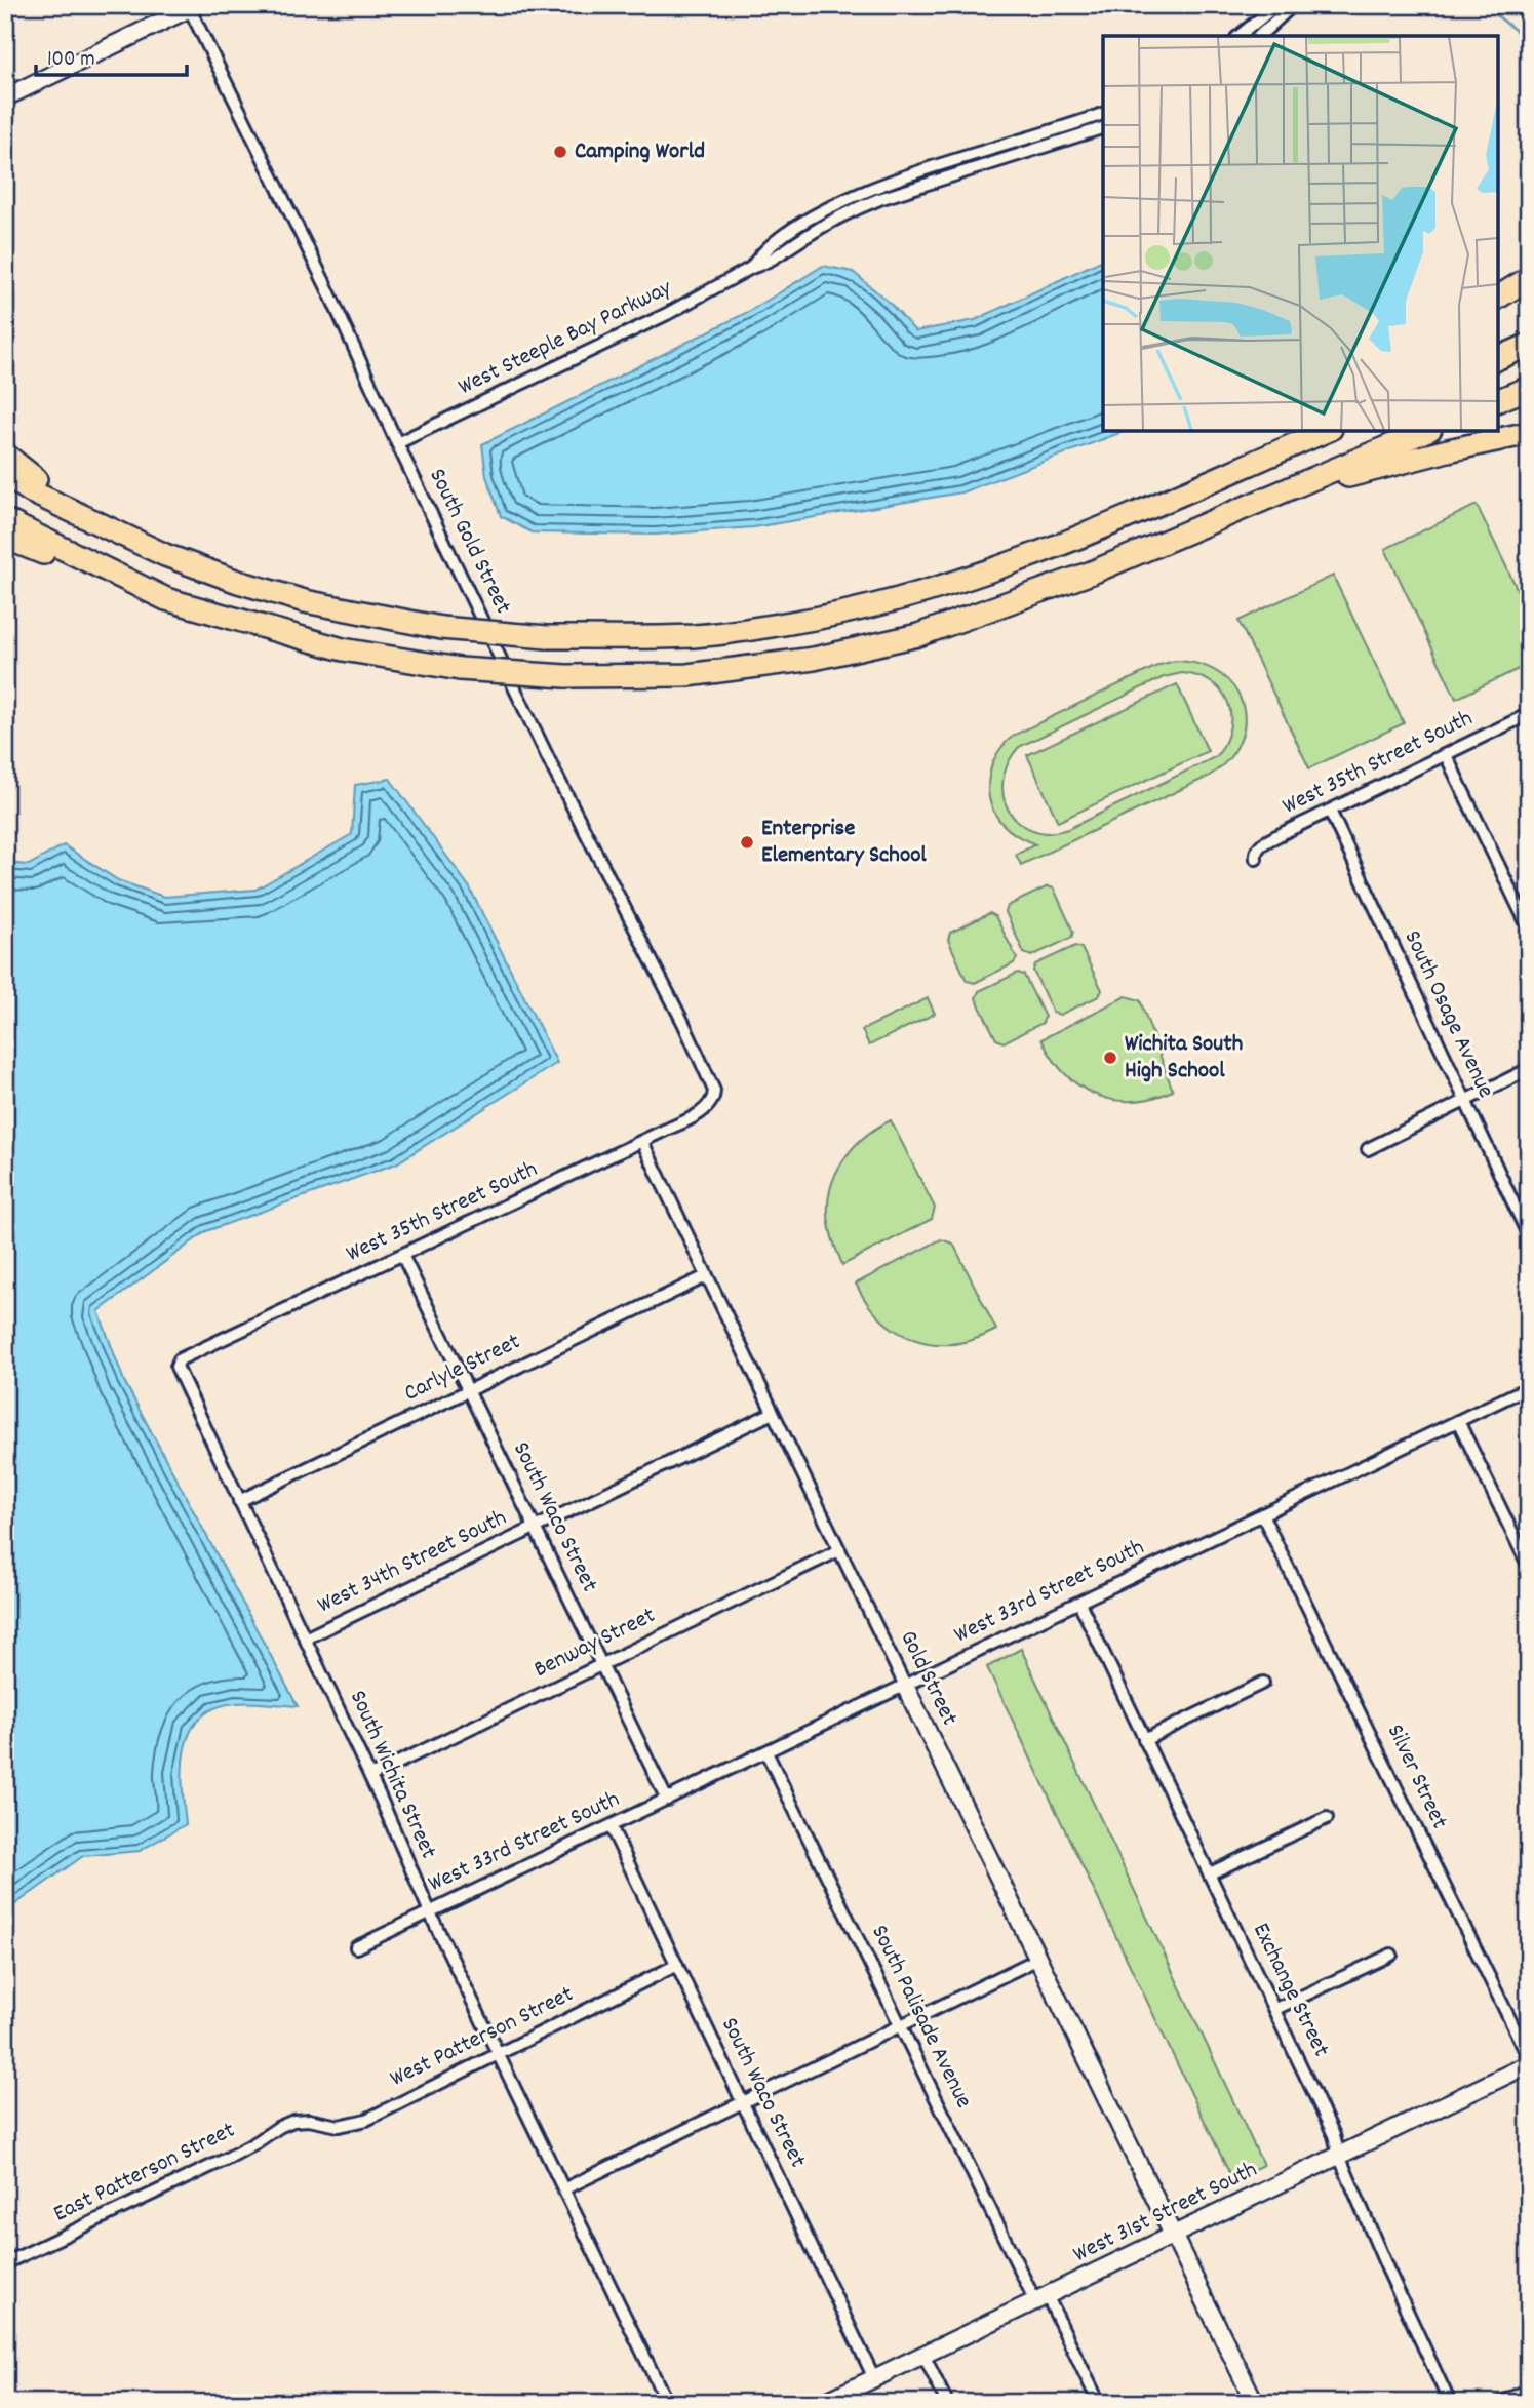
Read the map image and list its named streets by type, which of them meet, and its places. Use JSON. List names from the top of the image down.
{
  "streets": {
    "street": [
      "West Steeple Bay Parkway",
      "South Gold Street",
      "West 35th Street South",
      "South Osage Avenue",
      "Carlyle Street",
      "South Waco Street",
      "West 34th Street South",
      "West 33rd Street South",
      "Benway Street",
      "Gold Street",
      "South Wichita Street",
      "Silver Street",
      "Exchange Street",
      "South Palisade Avenue",
      "West Patterson Street",
      "East Patterson Street",
      "West 31st Street South"
    ]
  },
  "crossings": [
    ["West Steeple Bay Parkway", "South Gold Street"],
    ["South Gold Street", "West 35th Street South"],
    ["West 35th Street South", "South Osage Avenue"],
    ["West 35th Street South", "South Waco Street"],
    ["West 35th Street South", "Gold Street"],
    ["West 35th Street South", "South Wichita Street"],
    ["Carlyle Street", "South Waco Street"],
    ["Carlyle Street", "Gold Street"],
    ["Carlyle Street", "South Wichita Street"],
    ["South Waco Street", "West 34th Street South"],
    ["South Waco Street", "West 33rd Street South"],
    ["South Waco Street", "Benway Street"],
    ["South Waco Street", "West Patterson Street"],
    ["South Waco Street", "West 31st Street South"],
    ["West 34th Street South", "Gold Street"],
    ["West 34th Street South", "South Wichita Street"],
    ["West 33rd Street South", "Gold Street"],
    ["West 33rd Street South", "South Wichita Street"],
    ["West 33rd Street South", "Silver Street"],
    ["West 33rd Street South", "Exchange Street"],
    ["West 33rd Street South", "South Palisade Avenue"],
    ["Benway Street", "Gold Street"],
    ["Benway Street", "South Wichita Street"],
    ["Gold Street", "West 31st Street South"],
    ["South Wichita Street", "West Patterson Street"],
    ["Exchange Street", "West 31st Street South"],
    ["South Palisade Avenue", "West 31st Street South"],
    ["West Patterson Street", "East Patterson Street"]
  ],
  "places": ["Camping World", "Enterprise Elementary School", "Wichita South High School"],
  "scale_bar": "100 m"
}
